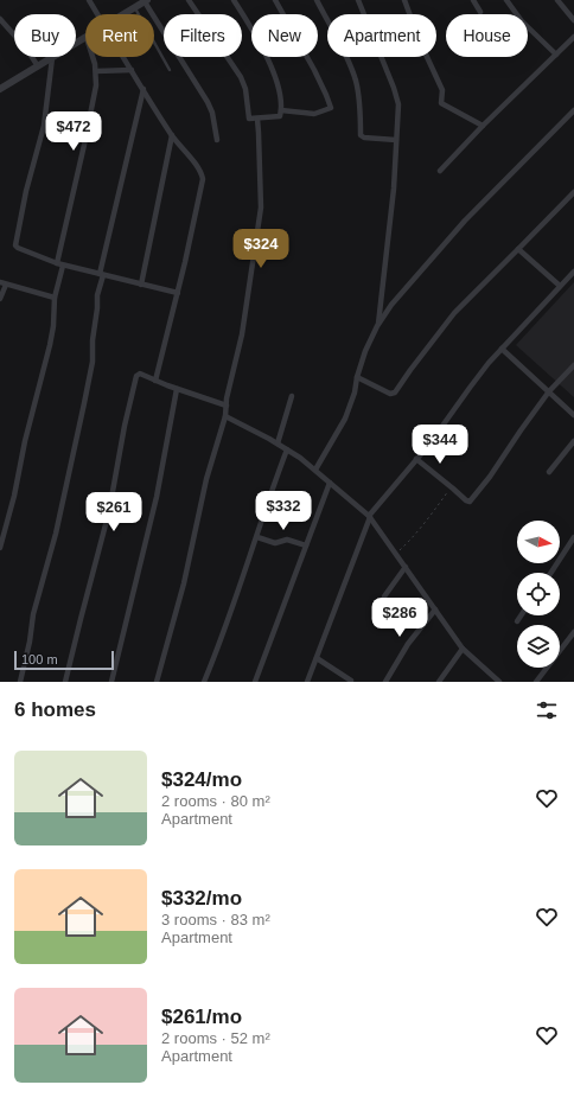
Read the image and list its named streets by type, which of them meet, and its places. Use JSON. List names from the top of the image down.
{
  "scale_bar": "100 m",
  "north": "right",
  "page": {
    "chip": [
      "Buy",
      "Rent",
      "Filters",
      "New",
      "Apartment",
      "House"
    ],
    "price": [
      "$472",
      "$324",
      "$344",
      "$332",
      "$261",
      "$286"
    ],
    "scale": "100 m",
    "heading": "6 homes",
    "list": [
      {
        "name": "$324/mo",
        "note": "2 rooms · 80 m² · Apartment"
      },
      {
        "name": "$332/mo",
        "note": "3 rooms · 83 m² · Apartment"
      },
      {
        "name": "$261/mo",
        "note": "2 rooms · 52 m² · Apartment"
      }
    ]
  }
}
